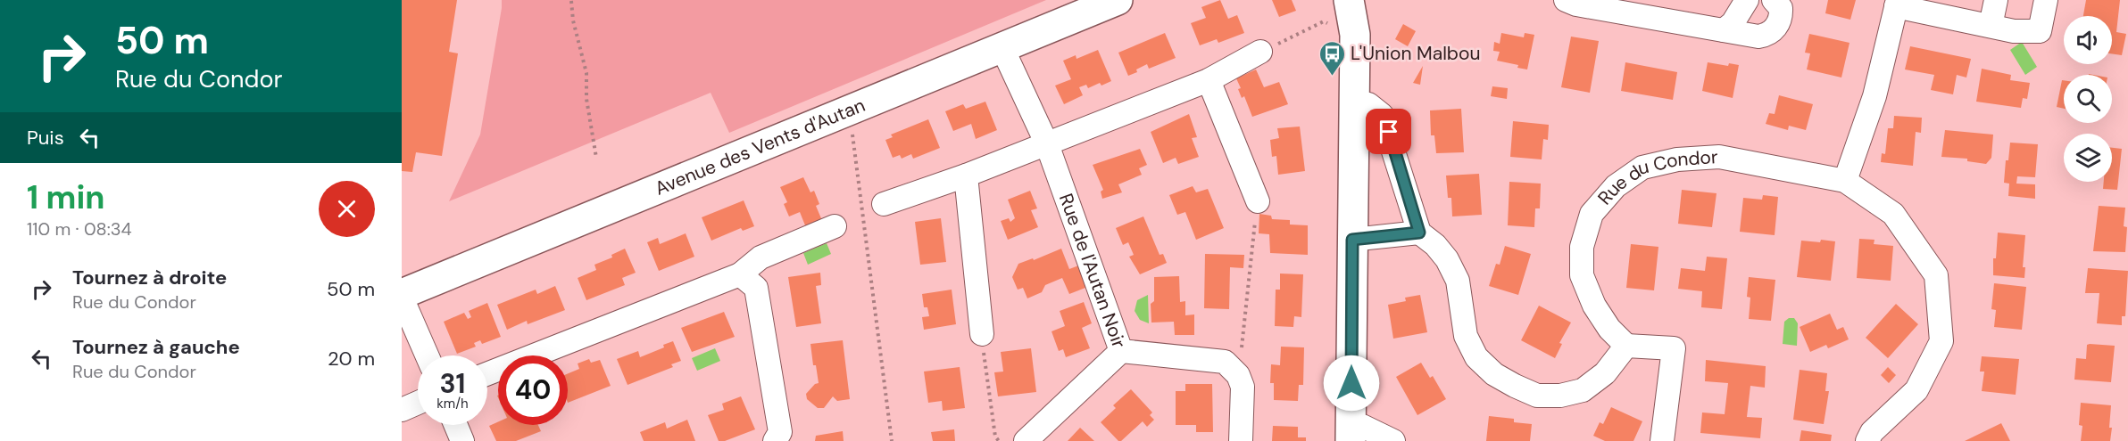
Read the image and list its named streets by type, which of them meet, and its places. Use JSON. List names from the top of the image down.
{
  "streets": {
    "street": ["Avenue des Vents d'Autan", "Rue du Condor", "Rue de l'Autan Noir"]
  },
  "crossings": [
    ["Avenue des Vents d'Autan", "Rue de l'Autan Noir"]
  ],
  "places": {
    "bus stop": ["L'Union Malbou"]
  },
  "page": {
    "turn": ["50 m", "Rue du Condor"],
    "then": "Puis",
    "heading": ["1 min", "110 m · 08:34"],
    "list": [
      {
        "name": "Tournez à droite",
        "note": "Rue du Condor",
        "value": "50 m"
      },
      {
        "name": "Tournez à gauche",
        "note": "Rue du Condor",
        "value": "20 m"
      }
    ],
    "speed": "31 km/h",
    "limit": "40"
  }
}
